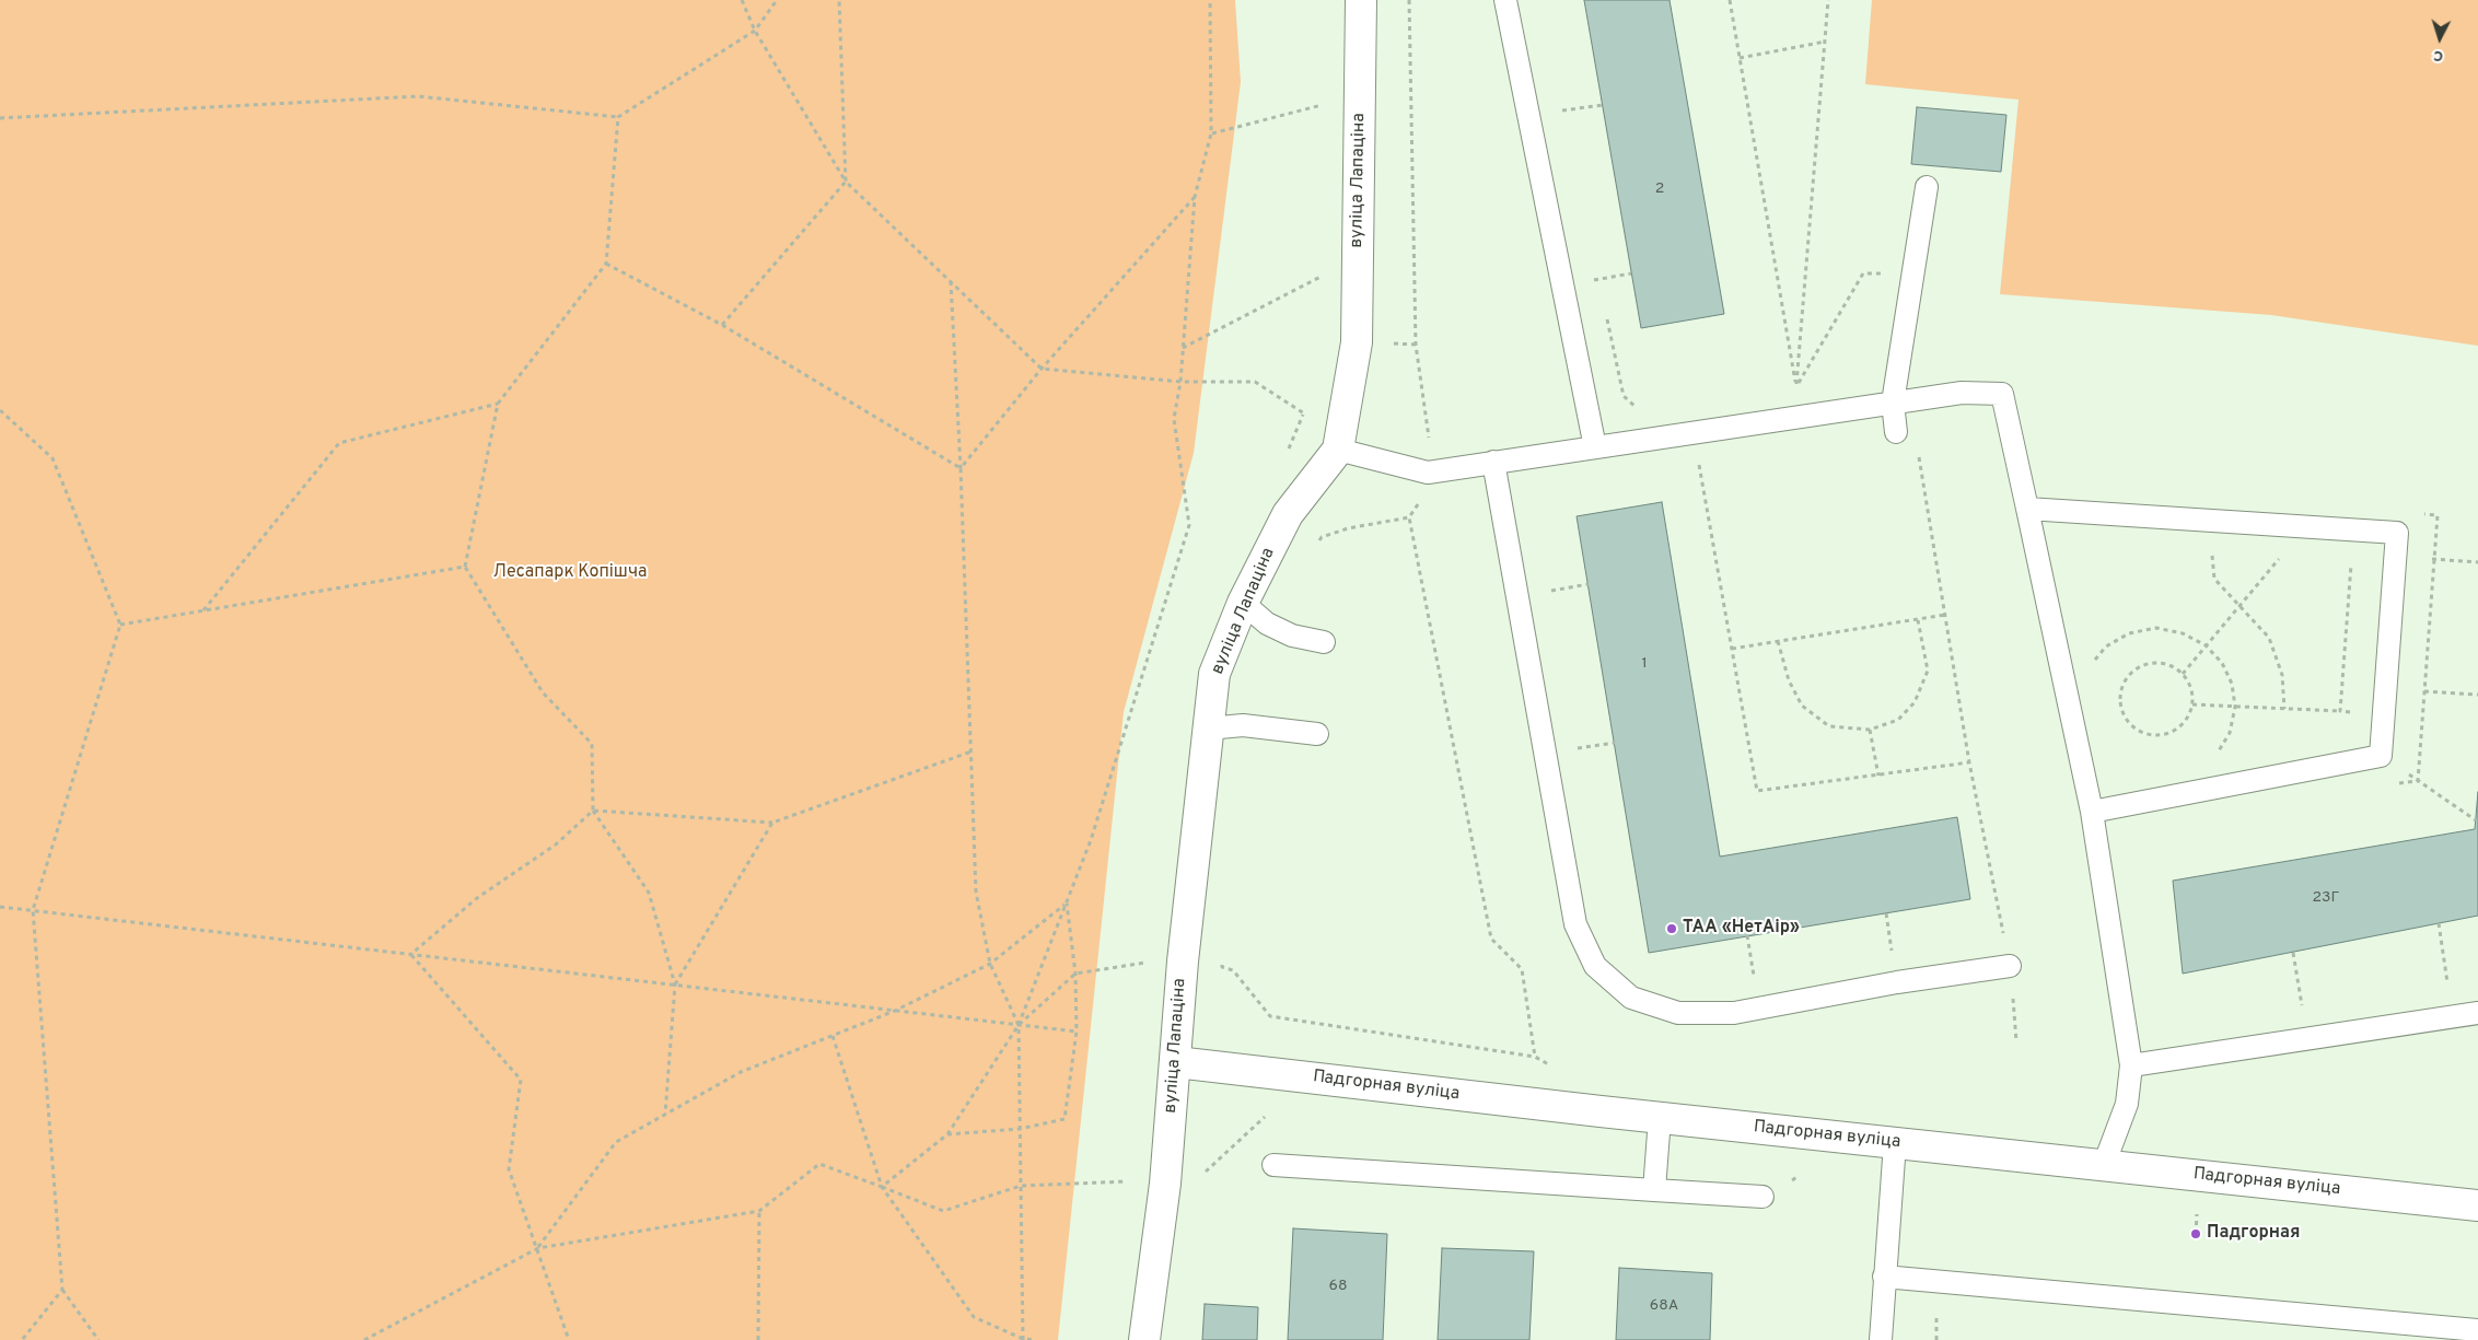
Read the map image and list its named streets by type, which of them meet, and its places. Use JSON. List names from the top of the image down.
{
  "streets": {
    "main road": ["вуліца Лапаціна", "Падгорная вуліца"]
  },
  "crossings": [
    ["вуліца Лапаціна", "Падгорная вуліца"]
  ],
  "parks": ["Лесапарк Копішча"],
  "places": ["ТАА «НетАір»", "Падгорная"],
  "house_numbers": [
    "2",
    "1",
    "23Г",
    "68",
    "68А"
  ],
  "north": "bottom"
}
